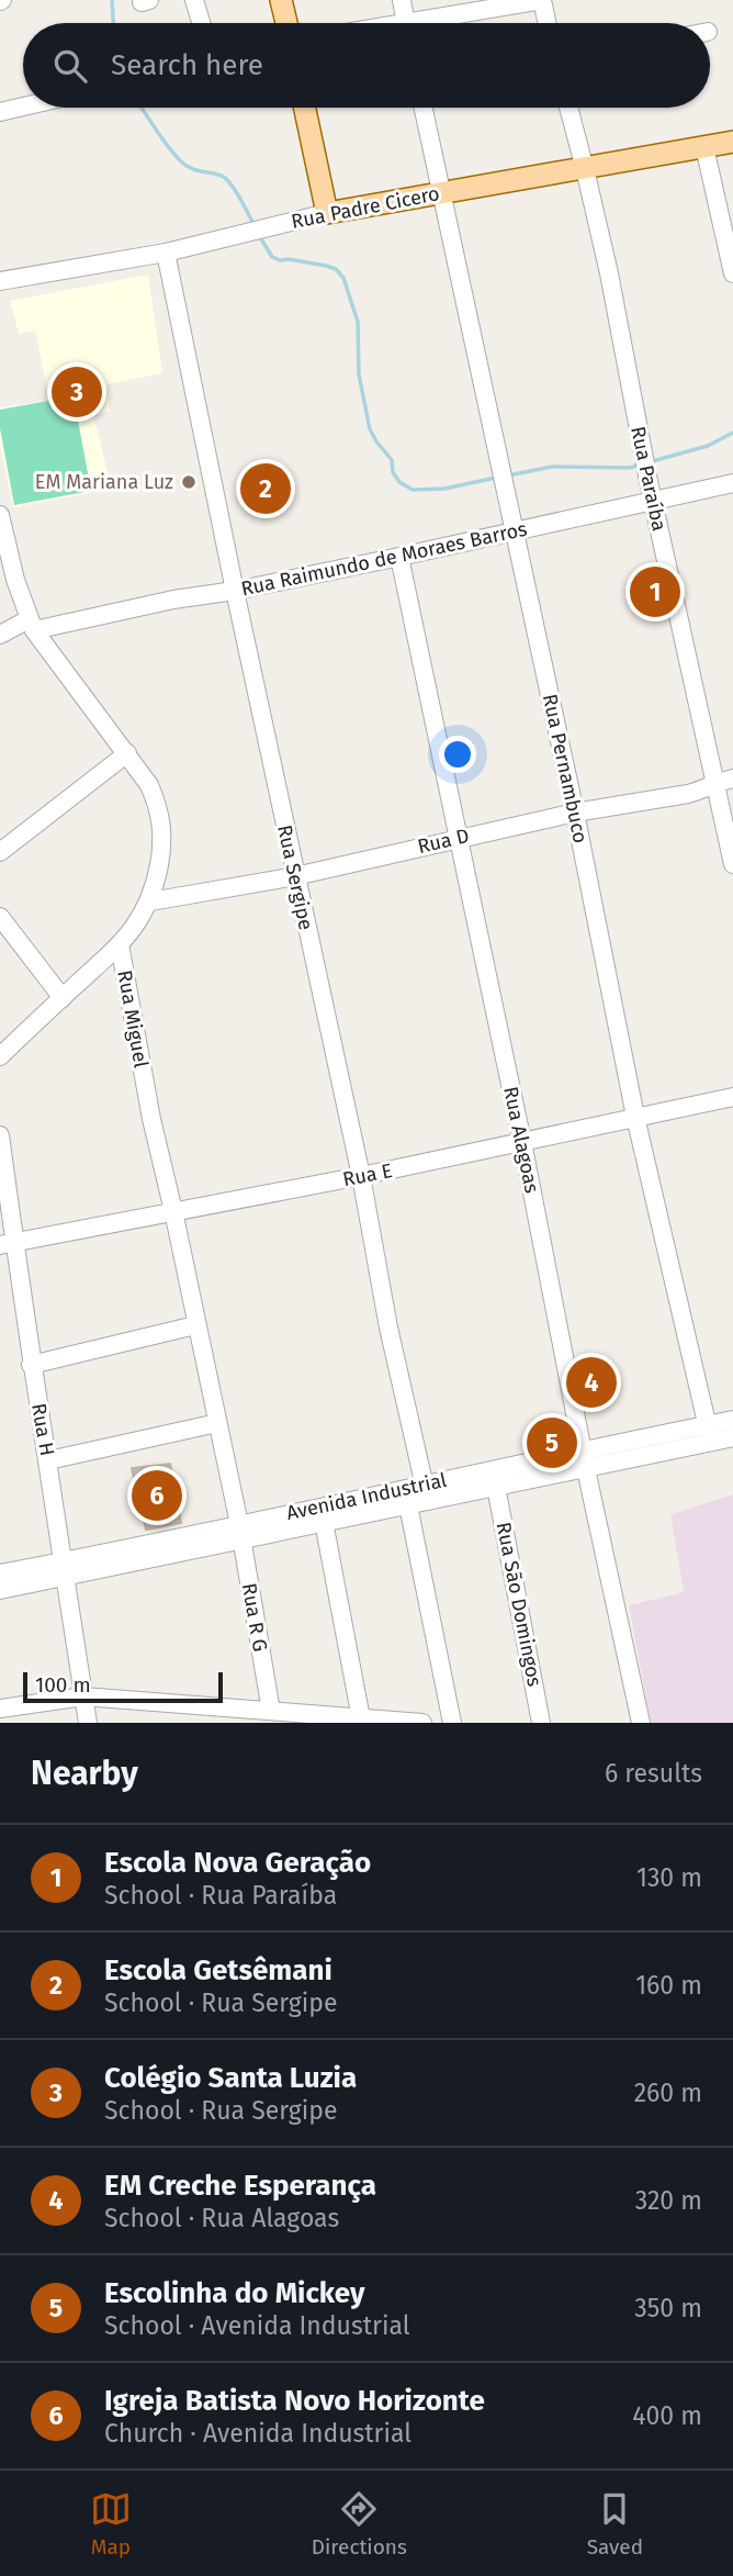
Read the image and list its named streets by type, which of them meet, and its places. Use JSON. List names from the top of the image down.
{
  "streets": {
    "main road": ["Rua Padre Cicero"],
    "street": [
      "Rua Paraíba",
      "Rua Raimundo de Moraes Barros",
      "Rua Pernambuco",
      "Rua D",
      "Rua Sergipe",
      "Rua Miguel",
      "Rua Alagoas",
      "Rua E",
      "Rua H",
      "Avenida Industrial",
      "Rua São Domingos",
      "Rua R G"
    ]
  },
  "crossings": [
    ["Rua Padre Cicero", "Rua Paraíba"],
    ["Rua Padre Cicero", "Rua Pernambuco"],
    ["Rua Padre Cicero", "Rua Sergipe"],
    ["Rua Paraíba", "Rua Raimundo de Moraes Barros"],
    ["Rua Paraíba", "Rua D"],
    ["Rua Raimundo de Moraes Barros", "Rua Pernambuco"],
    ["Rua Raimundo de Moraes Barros", "Rua Sergipe"],
    ["Rua Raimundo de Moraes Barros", "Rua Miguel"],
    ["Rua Raimundo de Moraes Barros", "Rua Alagoas"],
    ["Rua Pernambuco", "Rua D"],
    ["Rua Pernambuco", "Rua E"],
    ["Rua Pernambuco", "Avenida Industrial"],
    ["Rua D", "Rua Sergipe"],
    ["Rua D", "Rua Miguel"],
    ["Rua D", "Rua Alagoas"],
    ["Rua Sergipe", "Rua E"],
    ["Rua Sergipe", "Avenida Industrial"],
    ["Rua Miguel", "Rua E"],
    ["Rua Miguel", "Avenida Industrial"],
    ["Rua Miguel", "Rua R G"],
    ["Rua Alagoas", "Rua E"],
    ["Rua Alagoas", "Avenida Industrial"],
    ["Rua E", "Rua H"],
    ["Rua H", "Avenida Industrial"],
    ["Avenida Industrial", "Rua São Domingos"],
    ["Avenida Industrial", "Rua R G"]
  ],
  "places": ["EM Mariana Luz"],
  "scale_bar": "100 m",
  "page": {
    "search": "Search here",
    "pins": [
      "3",
      "2",
      "1",
      "4",
      "5",
      "6"
    ],
    "scale": "100 m",
    "heading": ["Nearby", "6 results"],
    "list": [
      {
        "mark": "1",
        "name": "Escola Nova Geração",
        "note": "School · Rua Paraíba",
        "value": "130 m"
      },
      {
        "mark": "2",
        "name": "Escola Getsêmani",
        "note": "School · Rua Sergipe",
        "value": "160 m"
      },
      {
        "mark": "3",
        "name": "Colégio Santa Luzia",
        "note": "School · Rua Sergipe",
        "value": "260 m"
      },
      {
        "mark": "4",
        "name": "EM Creche Esperança",
        "note": "School · Rua Alagoas",
        "value": "320 m"
      },
      {
        "mark": "5",
        "name": "Escolinha do Mickey",
        "note": "School · Avenida Industrial",
        "value": "350 m"
      },
      {
        "mark": "6",
        "name": "Igreja Batista Novo Horizonte",
        "note": "Church · Avenida Industrial",
        "value": "400 m"
      }
    ],
    "nav": ["Map", "Directions", "Saved"]
  }
}
